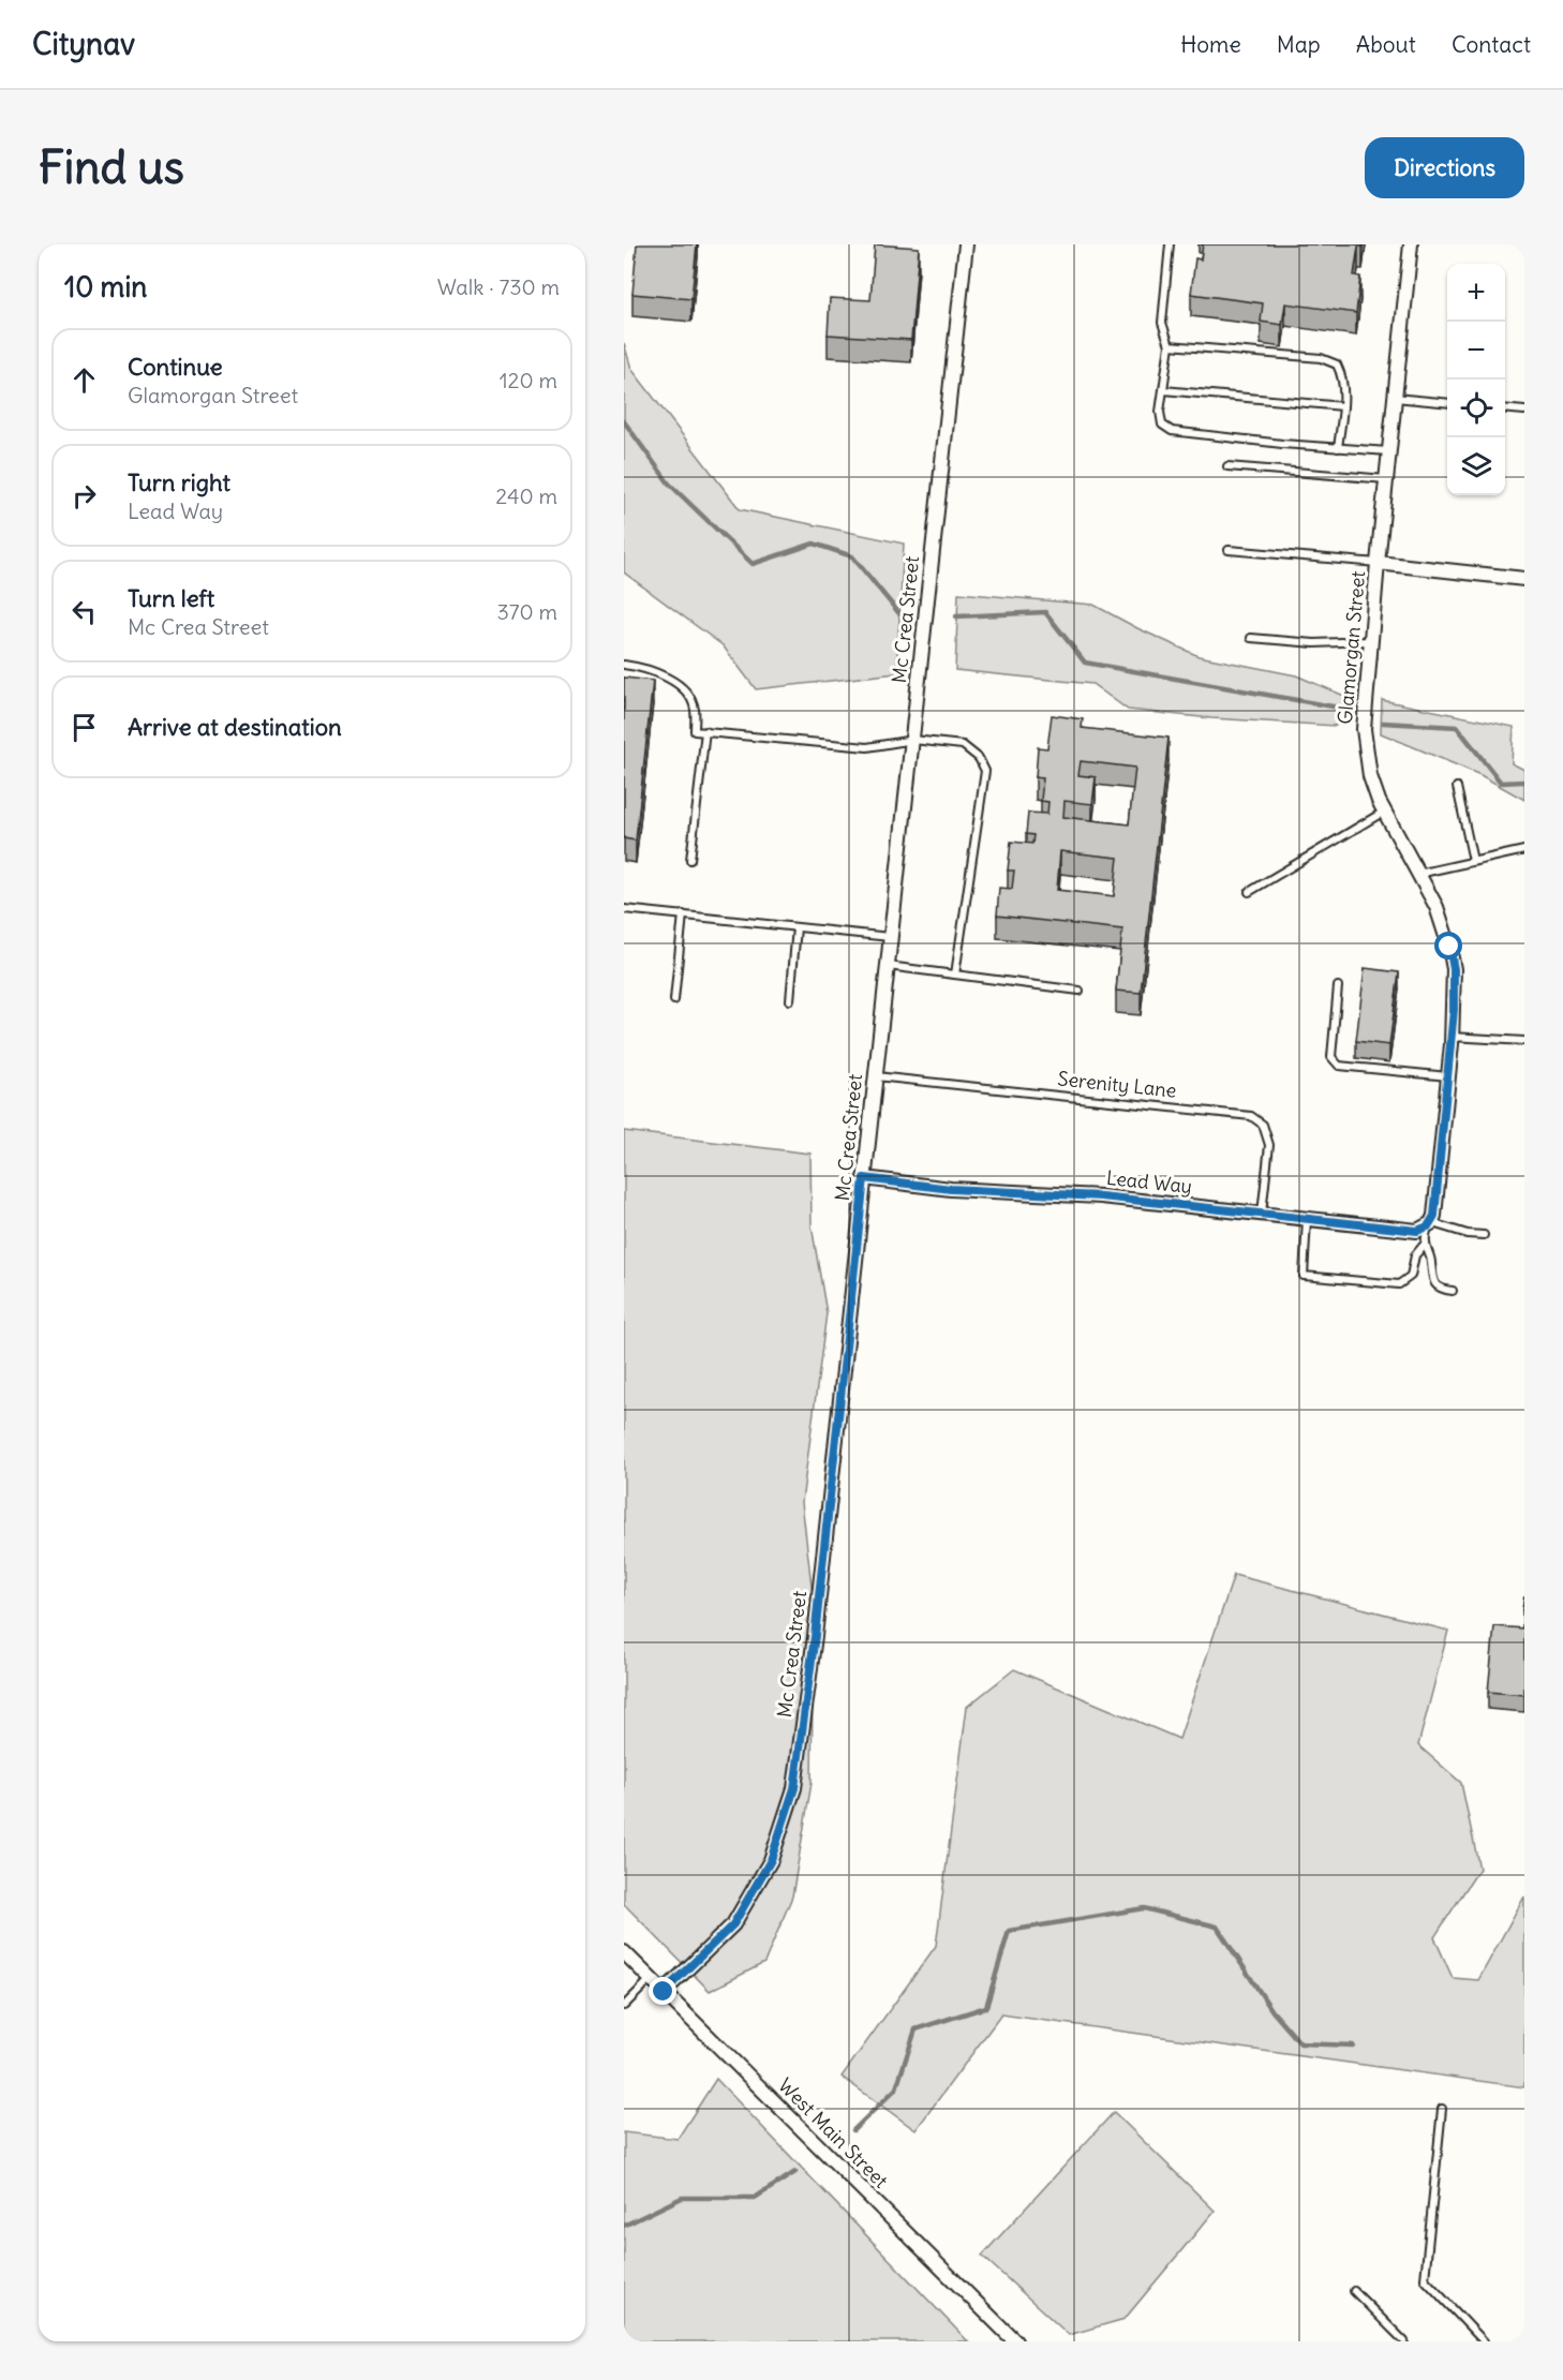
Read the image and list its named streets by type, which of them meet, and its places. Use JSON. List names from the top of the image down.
{
  "streets": {
    "street": [
      "Mc Crea Street",
      "Glamorgan Street",
      "Lead Way",
      "West Main Street"
    ],
    "lane": ["Serenity Lane"]
  },
  "crossings": [
    ["Mc Crea Street", "Serenity Lane"],
    ["Mc Crea Street", "Lead Way"],
    ["Mc Crea Street", "West Main Street"],
    ["Glamorgan Street", "Lead Way"],
    ["Serenity Lane", "Lead Way"]
  ],
  "page": {
    "header": "Citynav",
    "nav": [
      "Home",
      "Map",
      "About",
      "Contact"
    ],
    "buttons": "Directions",
    "title": "Find us",
    "heading": ["10 min", "Walk · 730 m"],
    "map_buttons": ["+", "−"],
    "list": [
      ["Continue", "Glamorgan Street", "120 m"],
      ["Turn right", "Lead Way", "240 m"],
      ["Turn left", "Mc Crea Street", "370 m"],
      "Arrive at destination"
    ]
  }
}
